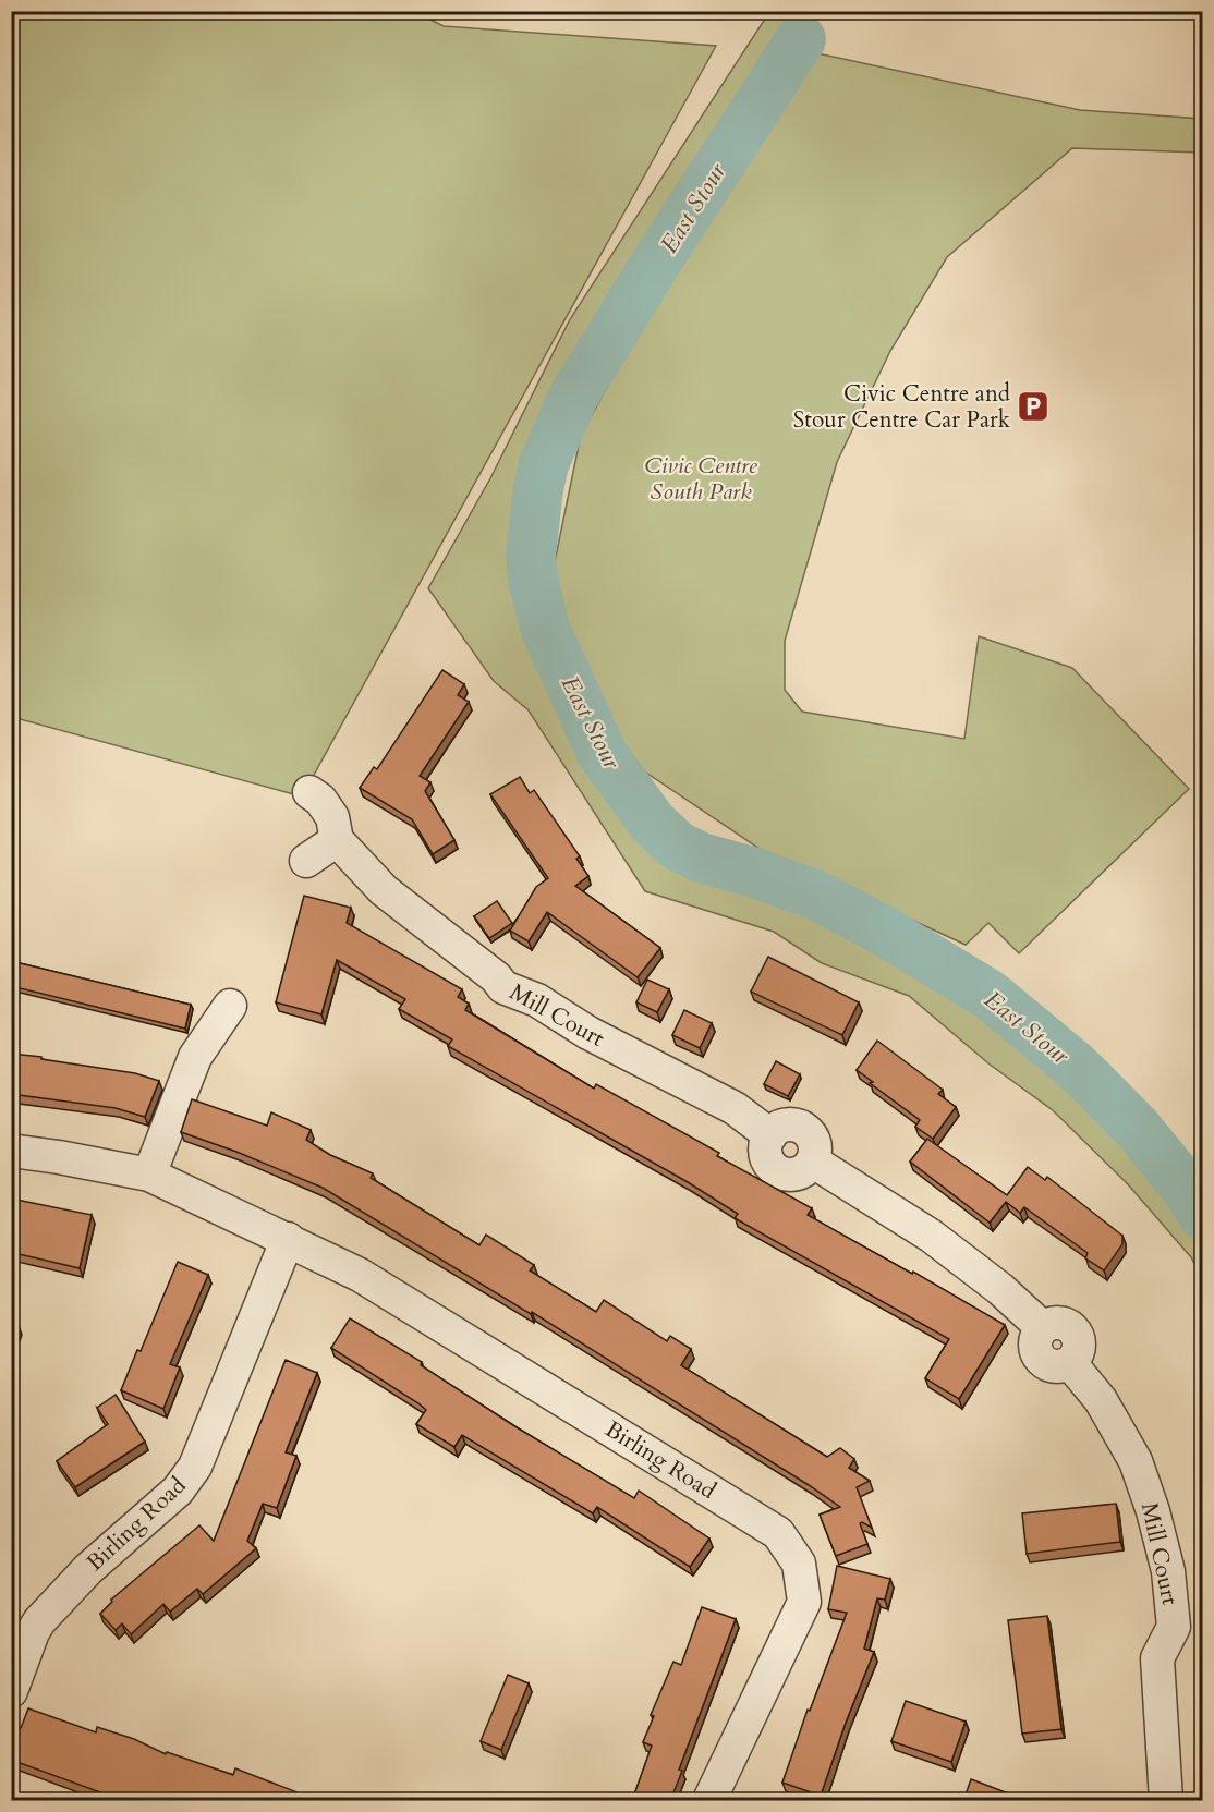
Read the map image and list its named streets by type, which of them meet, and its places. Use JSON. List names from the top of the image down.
{
  "streets": {
    "street": ["Mill Court", "Birling Road"]
  },
  "water": ["East Stour"],
  "parks": ["Civic Centre South Park"],
  "places": {
    "parking": ["Civic Centre and Stour Centre Car Park"]
  }
}
